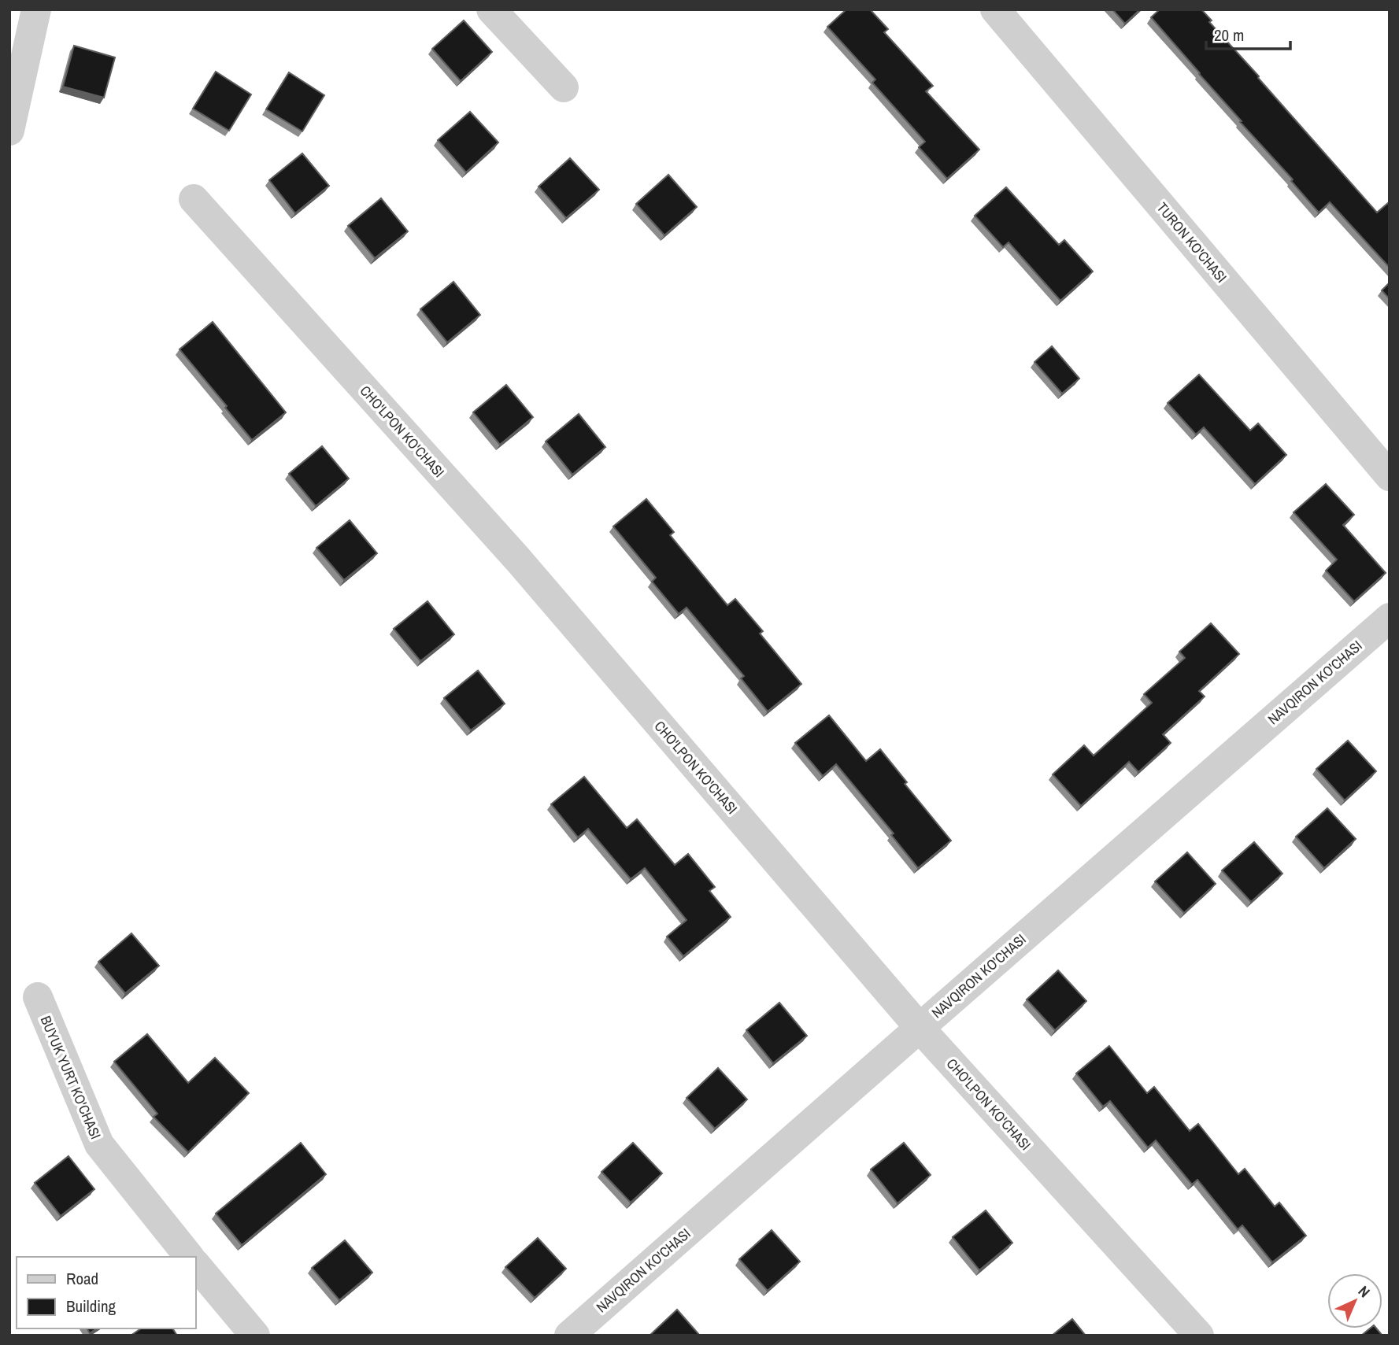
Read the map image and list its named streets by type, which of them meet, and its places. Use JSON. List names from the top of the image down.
{
  "streets": {
    "street": [
      "TURON KO'CHASI",
      "CHO'LPON KO'CHASI",
      "NAVQIRON KO'CHASI",
      "BUYUK YURT KO'CHASI"
    ]
  },
  "crossings": [
    ["CHO'LPON KO'CHASI", "NAVQIRON KO'CHASI"]
  ],
  "legend": ["Road", "Building"],
  "scale_bar": "20 m",
  "north": "top right"
}
